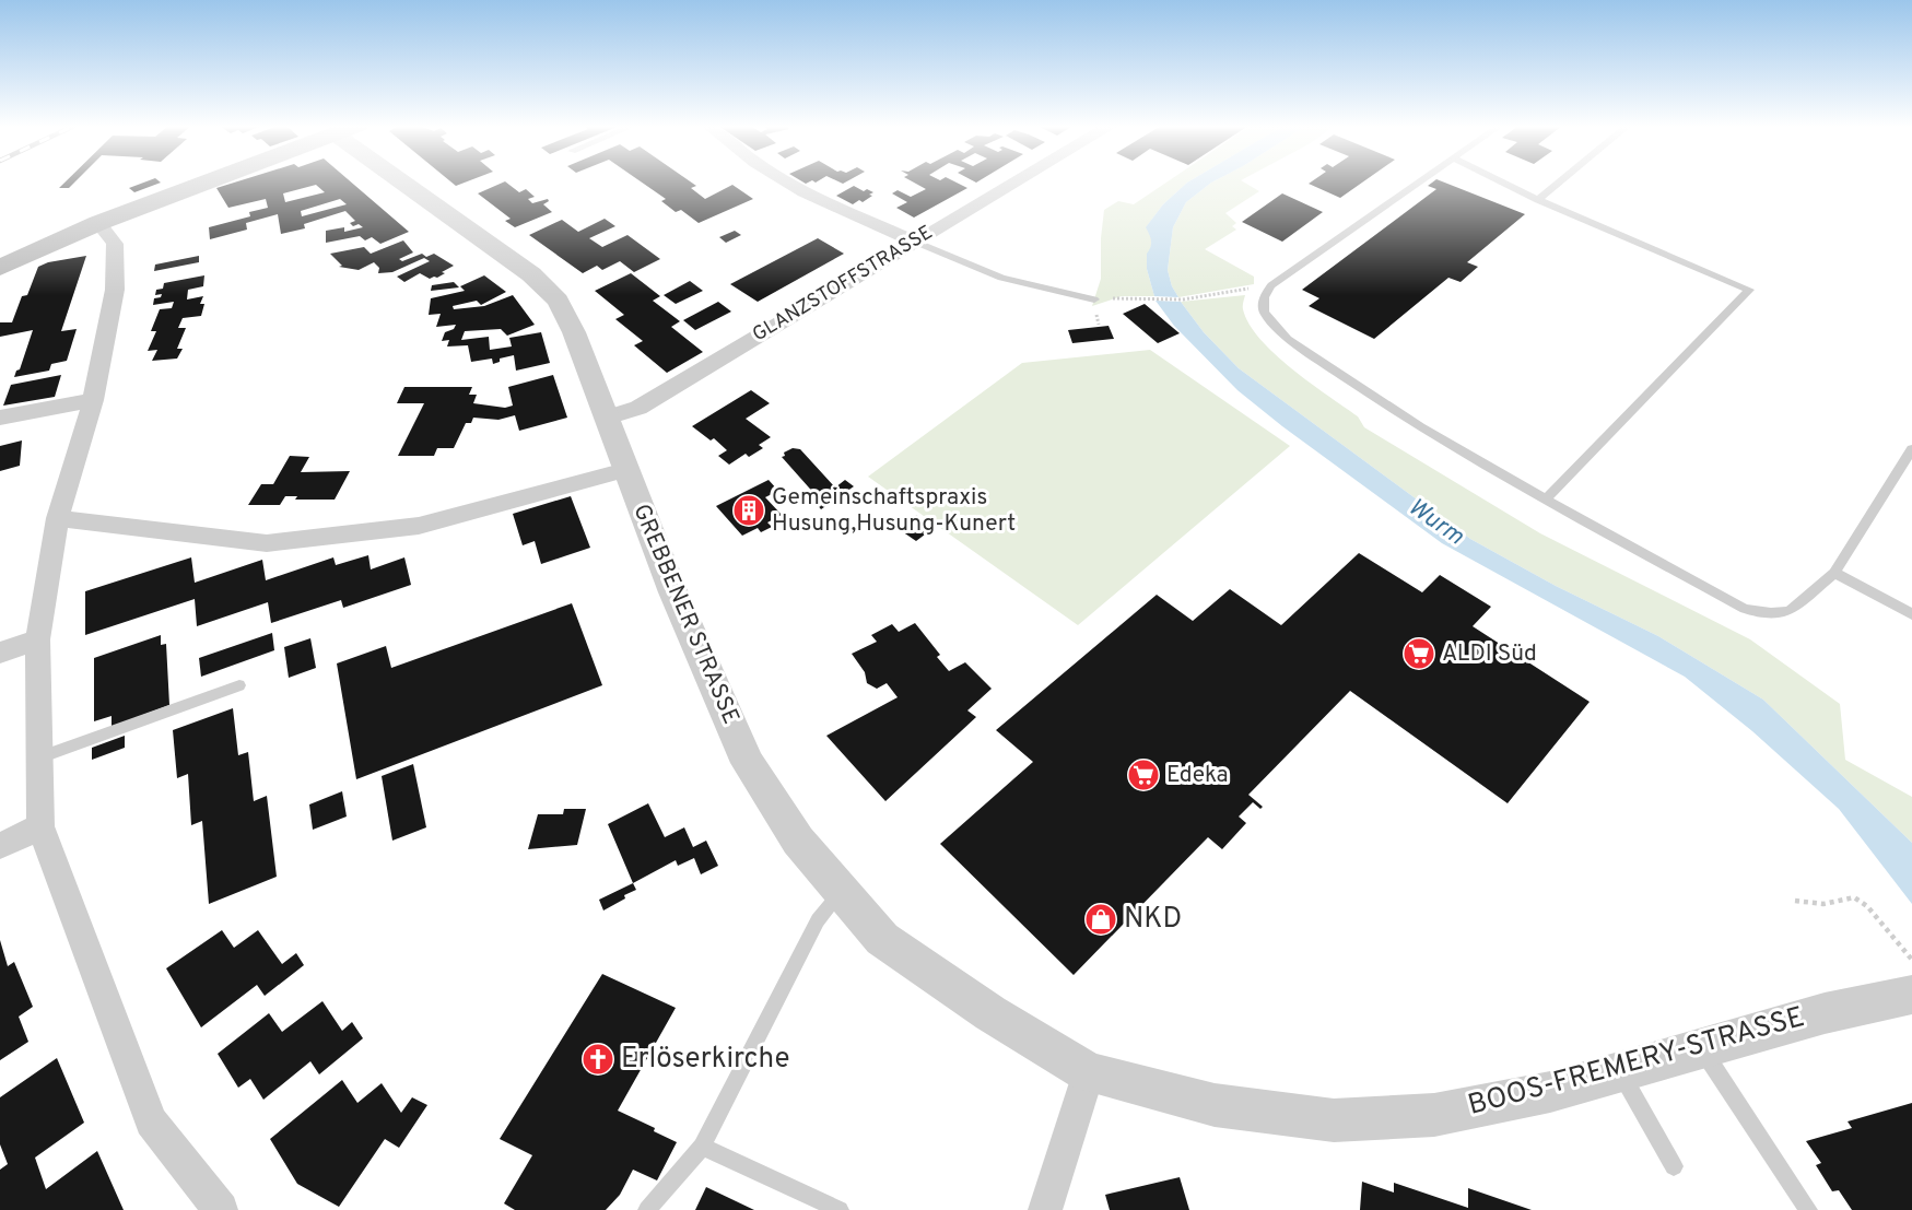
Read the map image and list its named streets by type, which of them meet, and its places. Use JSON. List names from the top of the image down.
{
  "streets": {
    "street": ["GLANZSTOFFSTRASSE", "GREBBENER STRASSE", "BOOS-FREMERY-STRASSE"]
  },
  "crossings": [
    ["GLANZSTOFFSTRASSE", "GREBBENER STRASSE"],
    ["GREBBENER STRASSE", "BOOS-FREMERY-STRASSE"]
  ],
  "water": ["Wurm"],
  "places": {
    "building": ["Gemeinschaftspraxis Husung,Husung-Kunert"],
    "supermarket": ["ALDI Süd", "Edeka"],
    "shop": ["NKD"],
    "church": ["Erlöserkirche"]
  }
}
